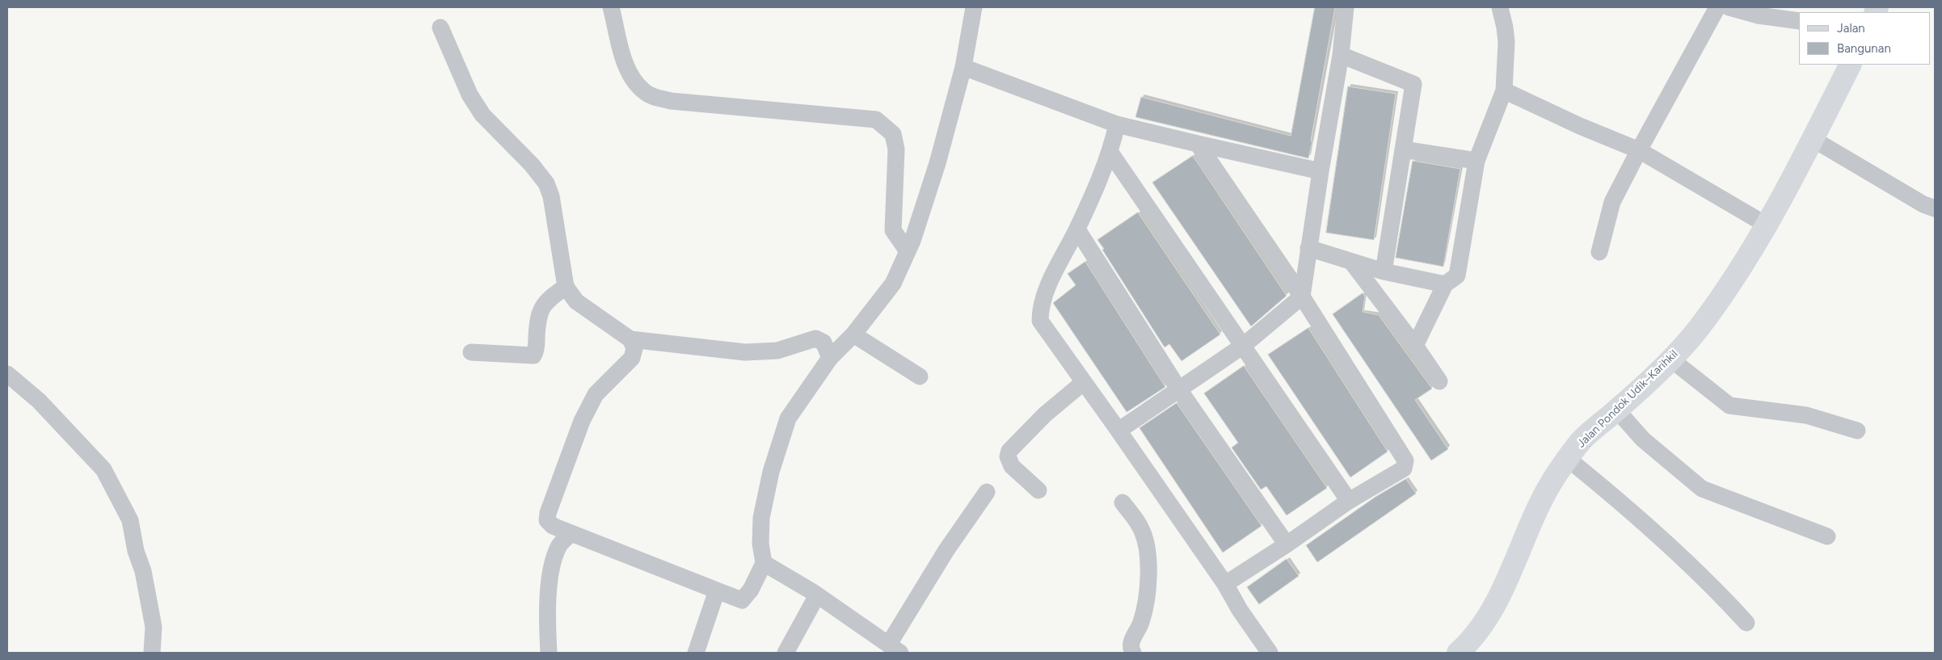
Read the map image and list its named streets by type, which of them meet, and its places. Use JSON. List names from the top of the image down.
{
  "streets": {
    "street": ["Jalan Pondok Udik–Karihkil"]
  },
  "legend": ["Jalan", "Bangunan"]
}
